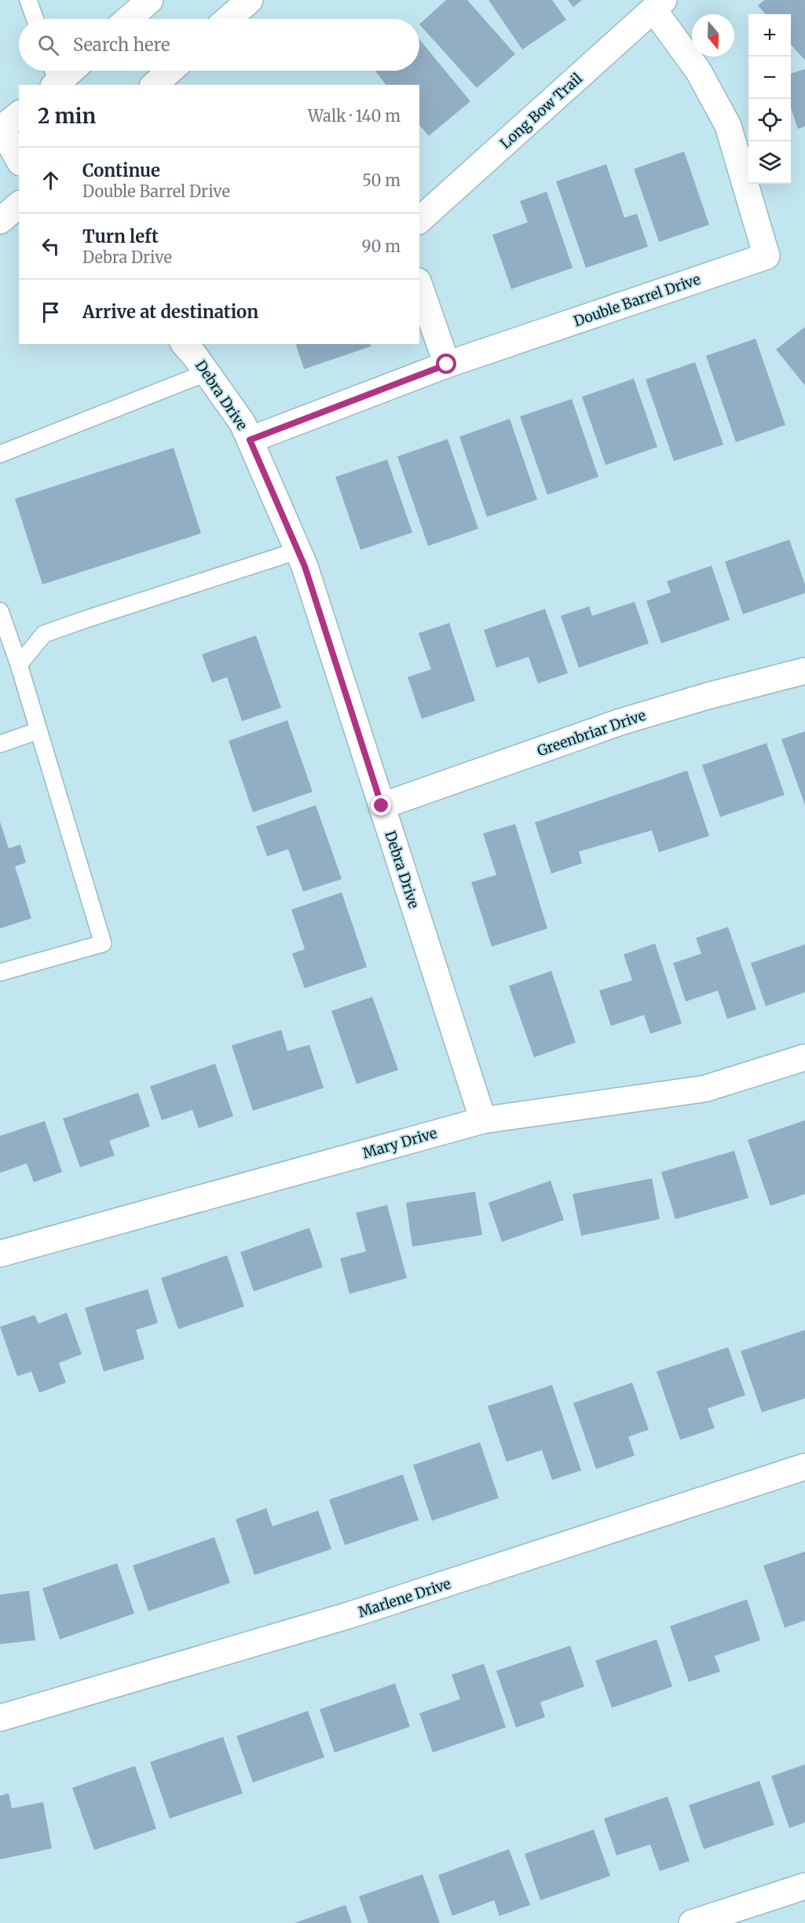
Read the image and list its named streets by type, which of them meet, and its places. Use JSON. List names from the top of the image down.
{
  "streets": {
    "street": [
      "Long Bow Trail",
      "Double Barrel Drive",
      "Debra Drive",
      "Greenbriar Drive",
      "Mary Drive",
      "Marlene Drive"
    ]
  },
  "crossings": [
    ["Long Bow Trail", "Double Barrel Drive"],
    ["Double Barrel Drive", "Debra Drive"],
    ["Debra Drive", "Greenbriar Drive"],
    ["Debra Drive", "Mary Drive"]
  ],
  "north": "bottom",
  "page": {
    "map_buttons": ["+", "−"],
    "search": "Search here",
    "heading": ["2 min", "Walk · 140 m"],
    "list": [
      ["Continue", "Double Barrel Drive", "50 m"],
      ["Turn left", "Debra Drive", "90 m"],
      "Arrive at destination"
    ]
  }
}
